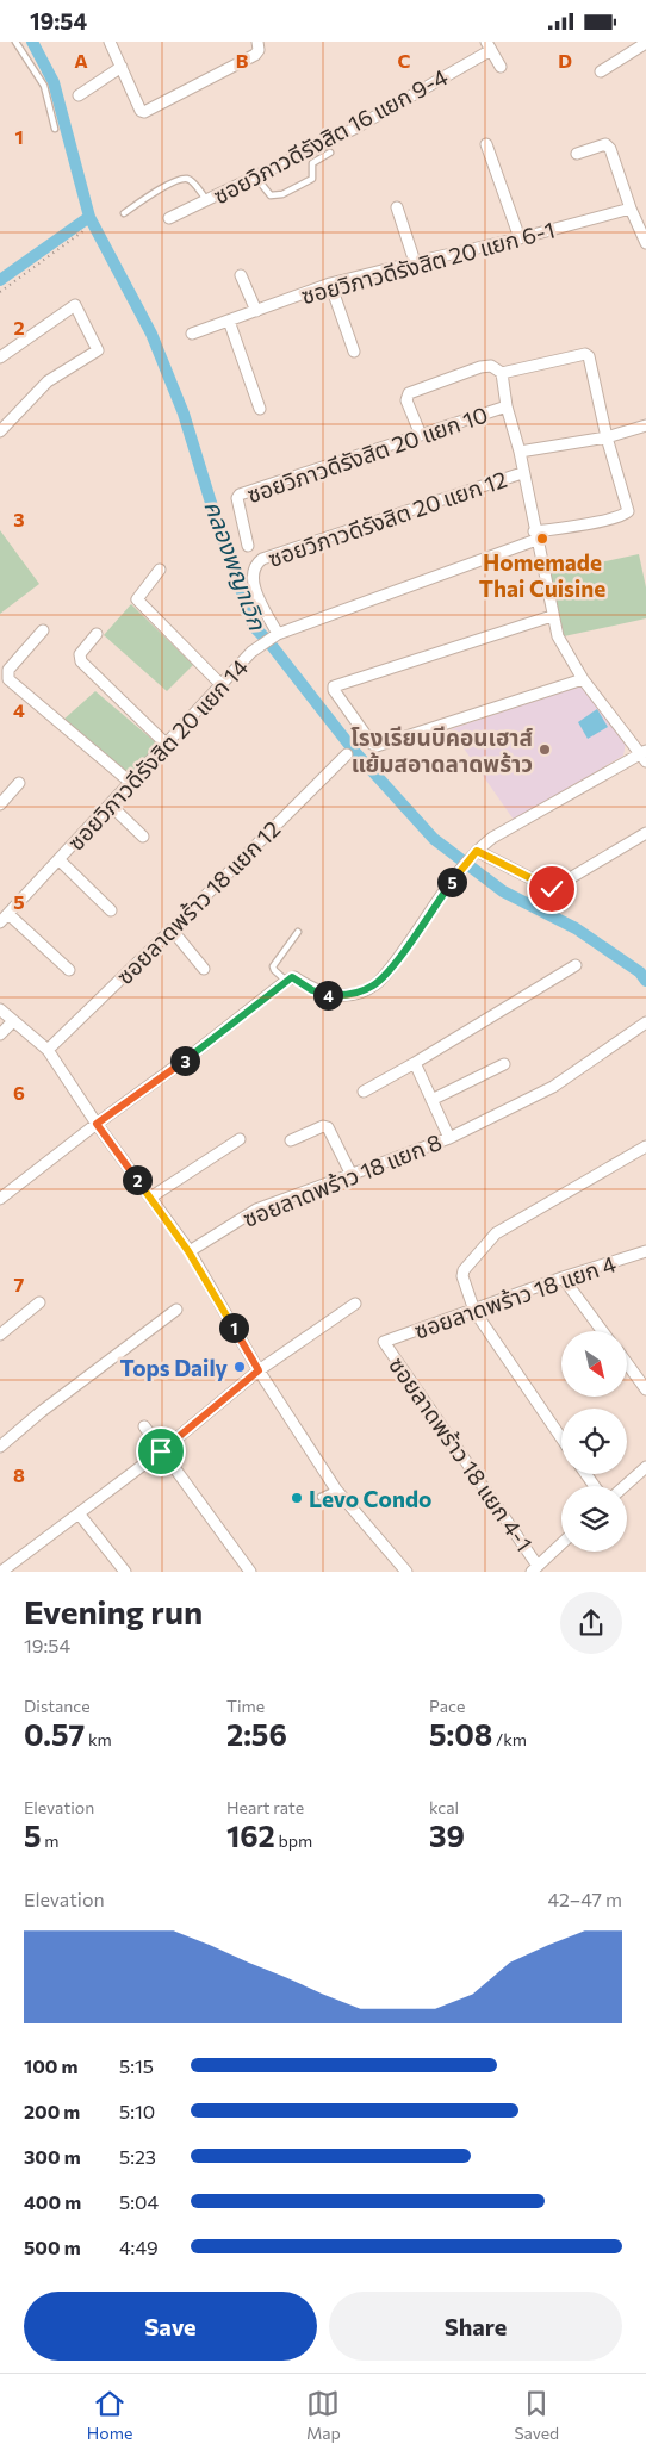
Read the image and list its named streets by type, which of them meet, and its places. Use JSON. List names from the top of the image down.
{
  "streets": {
    "street": [
      "ซอยวิภาวดีรังสิต 16 แยก 9-4",
      "ซอยวิภาวดีรังสิต 20 แยก 6-1",
      "ซอยวิภาวดีรังสิต 20 แยก 10",
      "ซอยวิภาวดีรังสิต 20 แยก 12",
      "ซอยวิภาวดีรังสิต 20 แยก 14",
      "ซอยลาดพร้าว 18 แยก 12",
      "ซอยลาดพร้าว 18 แยก 8",
      "ซอยลาดพร้าว 18 แยก 4",
      "ซอยลาดพร้าว 18 แยก 4-1"
    ]
  },
  "crossings": [
    ["ซอยวิภาวดีรังสิต 20 แยก 10", "ซอยวิภาวดีรังสิต 20 แยก 12"],
    ["ซอยวิภาวดีรังสิต 20 แยก 10", "ซอยวิภาวดีรังสิต 20 แยก 14"],
    ["ซอยวิภาวดีรังสิต 20 แยก 12", "ซอยวิภาวดีรังสิต 20 แยก 14"],
    ["ซอยลาดพร้าว 18 แยก 4", "ซอยลาดพร้าว 18 แยก 4-1"]
  ],
  "water": ["คลองพญาเวิก"],
  "places": [
    "Homemade Thai Cuisine",
    "โรงเรียนบีคอนเฮาส์ แย้มสอาดลาดพร้าว",
    "Tops Daily",
    "Levo Condo"
  ],
  "north": "bottom right",
  "page": {
    "status": "19:54",
    "pins": [
      "5",
      "4",
      "3",
      "2",
      "1"
    ],
    "heading": ["Evening run", "19:54"],
    "stats": [
      ["Distance", "0.57 km"],
      ["Time", "2:56"],
      ["Pace", "5:08 /km"],
      ["Elevation", "5 m"],
      ["Heart rate", "162 bpm"],
      ["kcal", "39"]
    ],
    "chart": ["Elevation", "42–47 m"],
    "list": [
      {
        "name": "100 m",
        "note": "5:15"
      },
      {
        "name": "200 m",
        "note": "5:10"
      },
      {
        "name": "300 m",
        "note": "5:23"
      },
      {
        "name": "400 m",
        "note": "5:04"
      },
      {
        "name": "500 m",
        "note": "4:49"
      }
    ],
    "buttons": ["Save", "Share"],
    "tabs": ["Home", "Map", "Saved"]
  },
  "grid": {
    "columns": [
      "A",
      "B",
      "C",
      "D"
    ],
    "rows": [
      "1",
      "2",
      "3",
      "4",
      "5",
      "6",
      "7",
      "8"
    ]
  }
}
